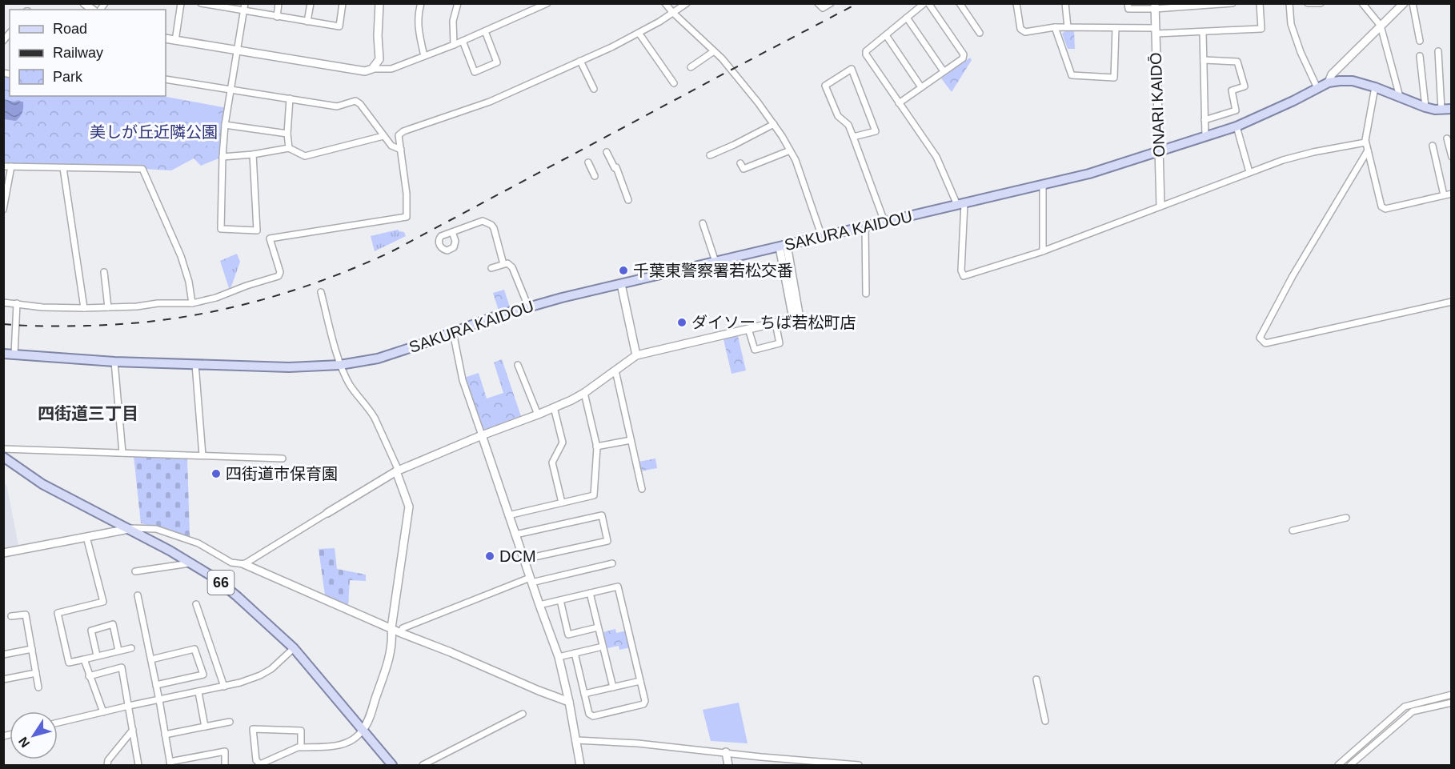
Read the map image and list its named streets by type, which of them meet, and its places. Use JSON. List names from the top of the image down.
{
  "streets": {
    "main road": ["SAKURA KAIDOU", "66"],
    "street": ["ONARI KAIDŌ"]
  },
  "crossings": [
    ["ONARI KAIDŌ", "SAKURA KAIDOU"]
  ],
  "districts": ["四街道三丁目"],
  "parks": ["美しが丘近隣公園"],
  "places": [
    "千葉東警察署若松交番",
    "ダイソー ちば若松町店",
    "四街道市保育園",
    "DCM"
  ],
  "legend": ["Road", "Railway", "Park"],
  "north": "bottom left"
}
